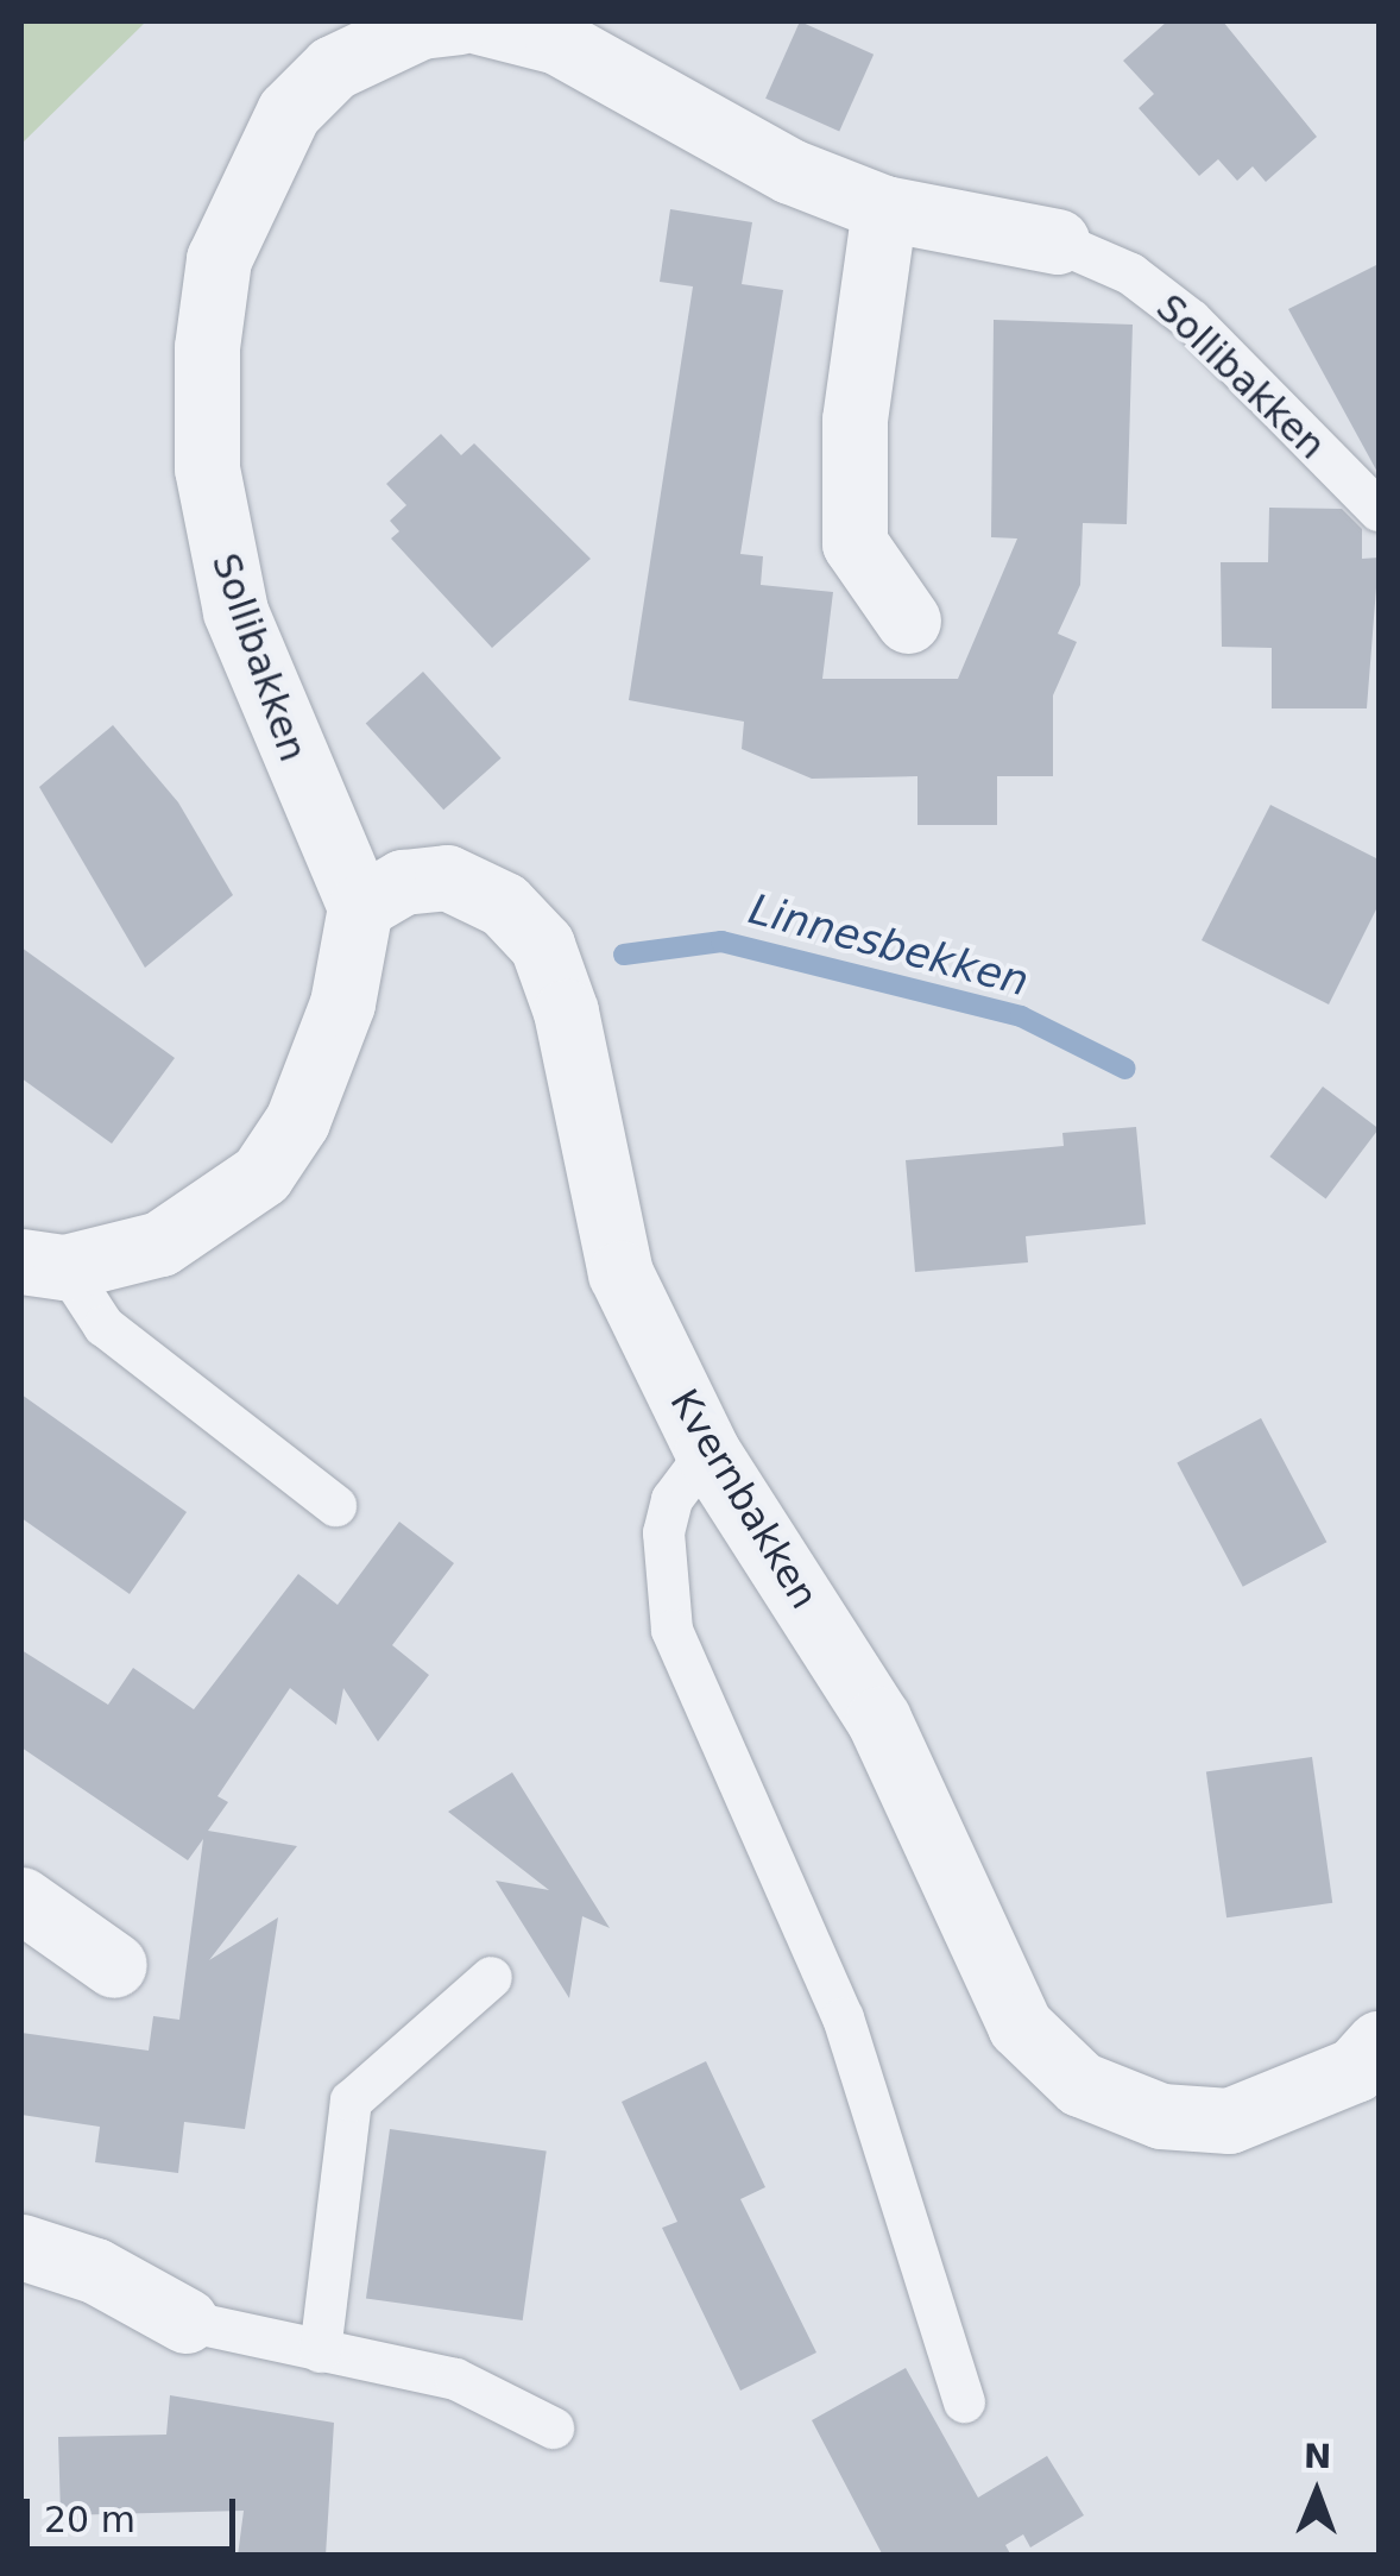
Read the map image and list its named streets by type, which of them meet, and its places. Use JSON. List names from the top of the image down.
{
  "streets": {
    "street": ["Sollibakken", "Kvernbakken"]
  },
  "crossings": [
    ["Sollibakken", "Kvernbakken"]
  ],
  "water": ["Linnesbekken"],
  "scale_bar": "20 m",
  "north": "top"
}
